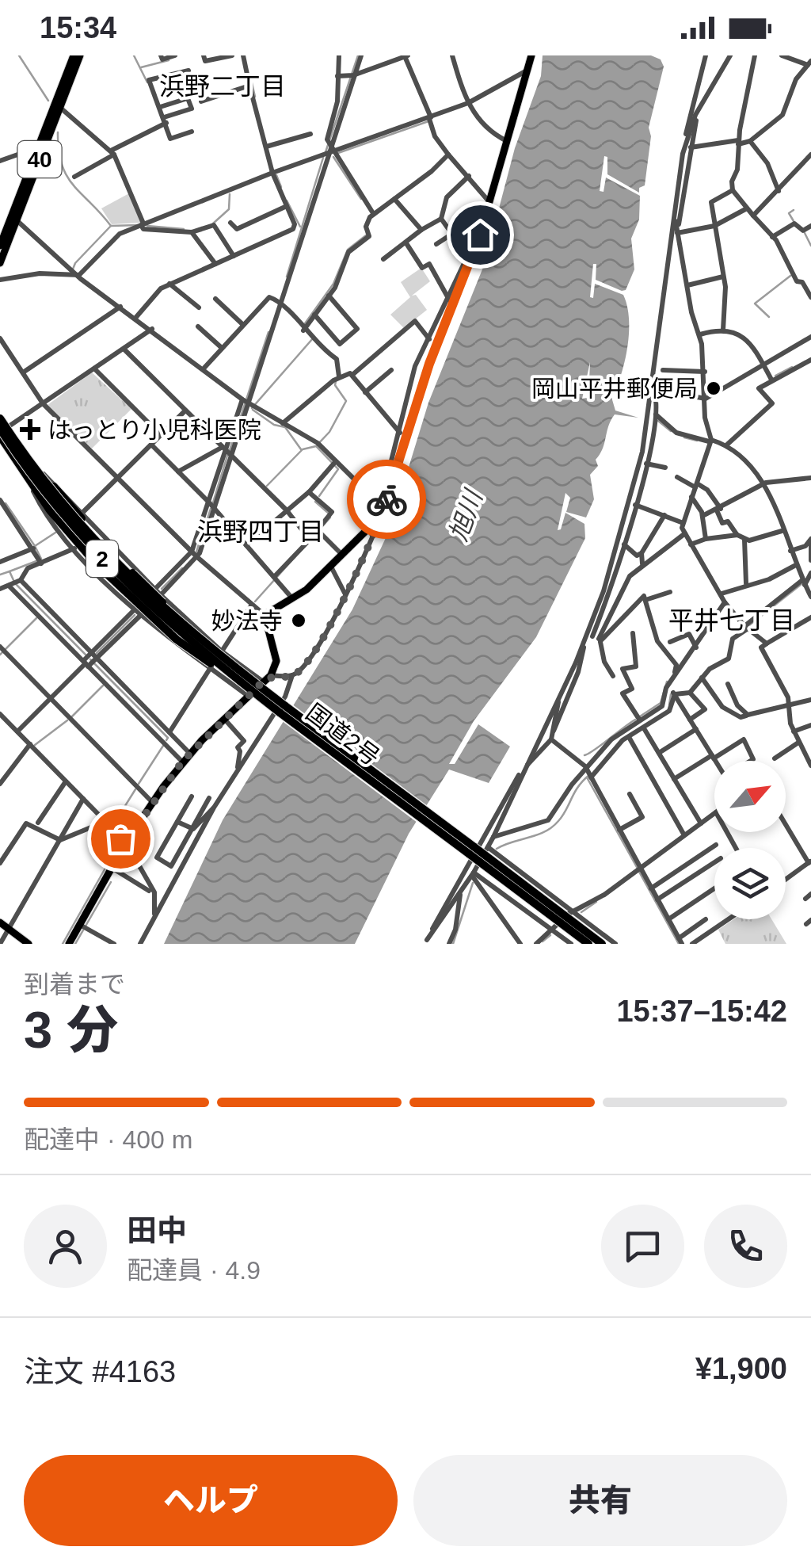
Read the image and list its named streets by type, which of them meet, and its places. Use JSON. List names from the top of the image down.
{
  "streets": {
    "highway": ["2", "国道2号"],
    "main road": ["40"]
  },
  "districts": ["浜野二丁目", "浜野四丁目", "平井七丁目"],
  "water": ["旭川"],
  "places": {
    "other": ["岡山平井郵便局", "妙法寺"],
    "health": ["はっとり小児科医院"]
  },
  "north": "top right",
  "page": {
    "status": "15:34",
    "heading": ["3 分", "到着まで", "15:37–15:42"],
    "panel": [
      "田中",
      "配達員 · 4.9",
      "注文 #4163",
      "¥1,900"
    ],
    "bar": "配達中 · 400 m",
    "buttons": ["ヘルプ", "共有"]
  }
}
